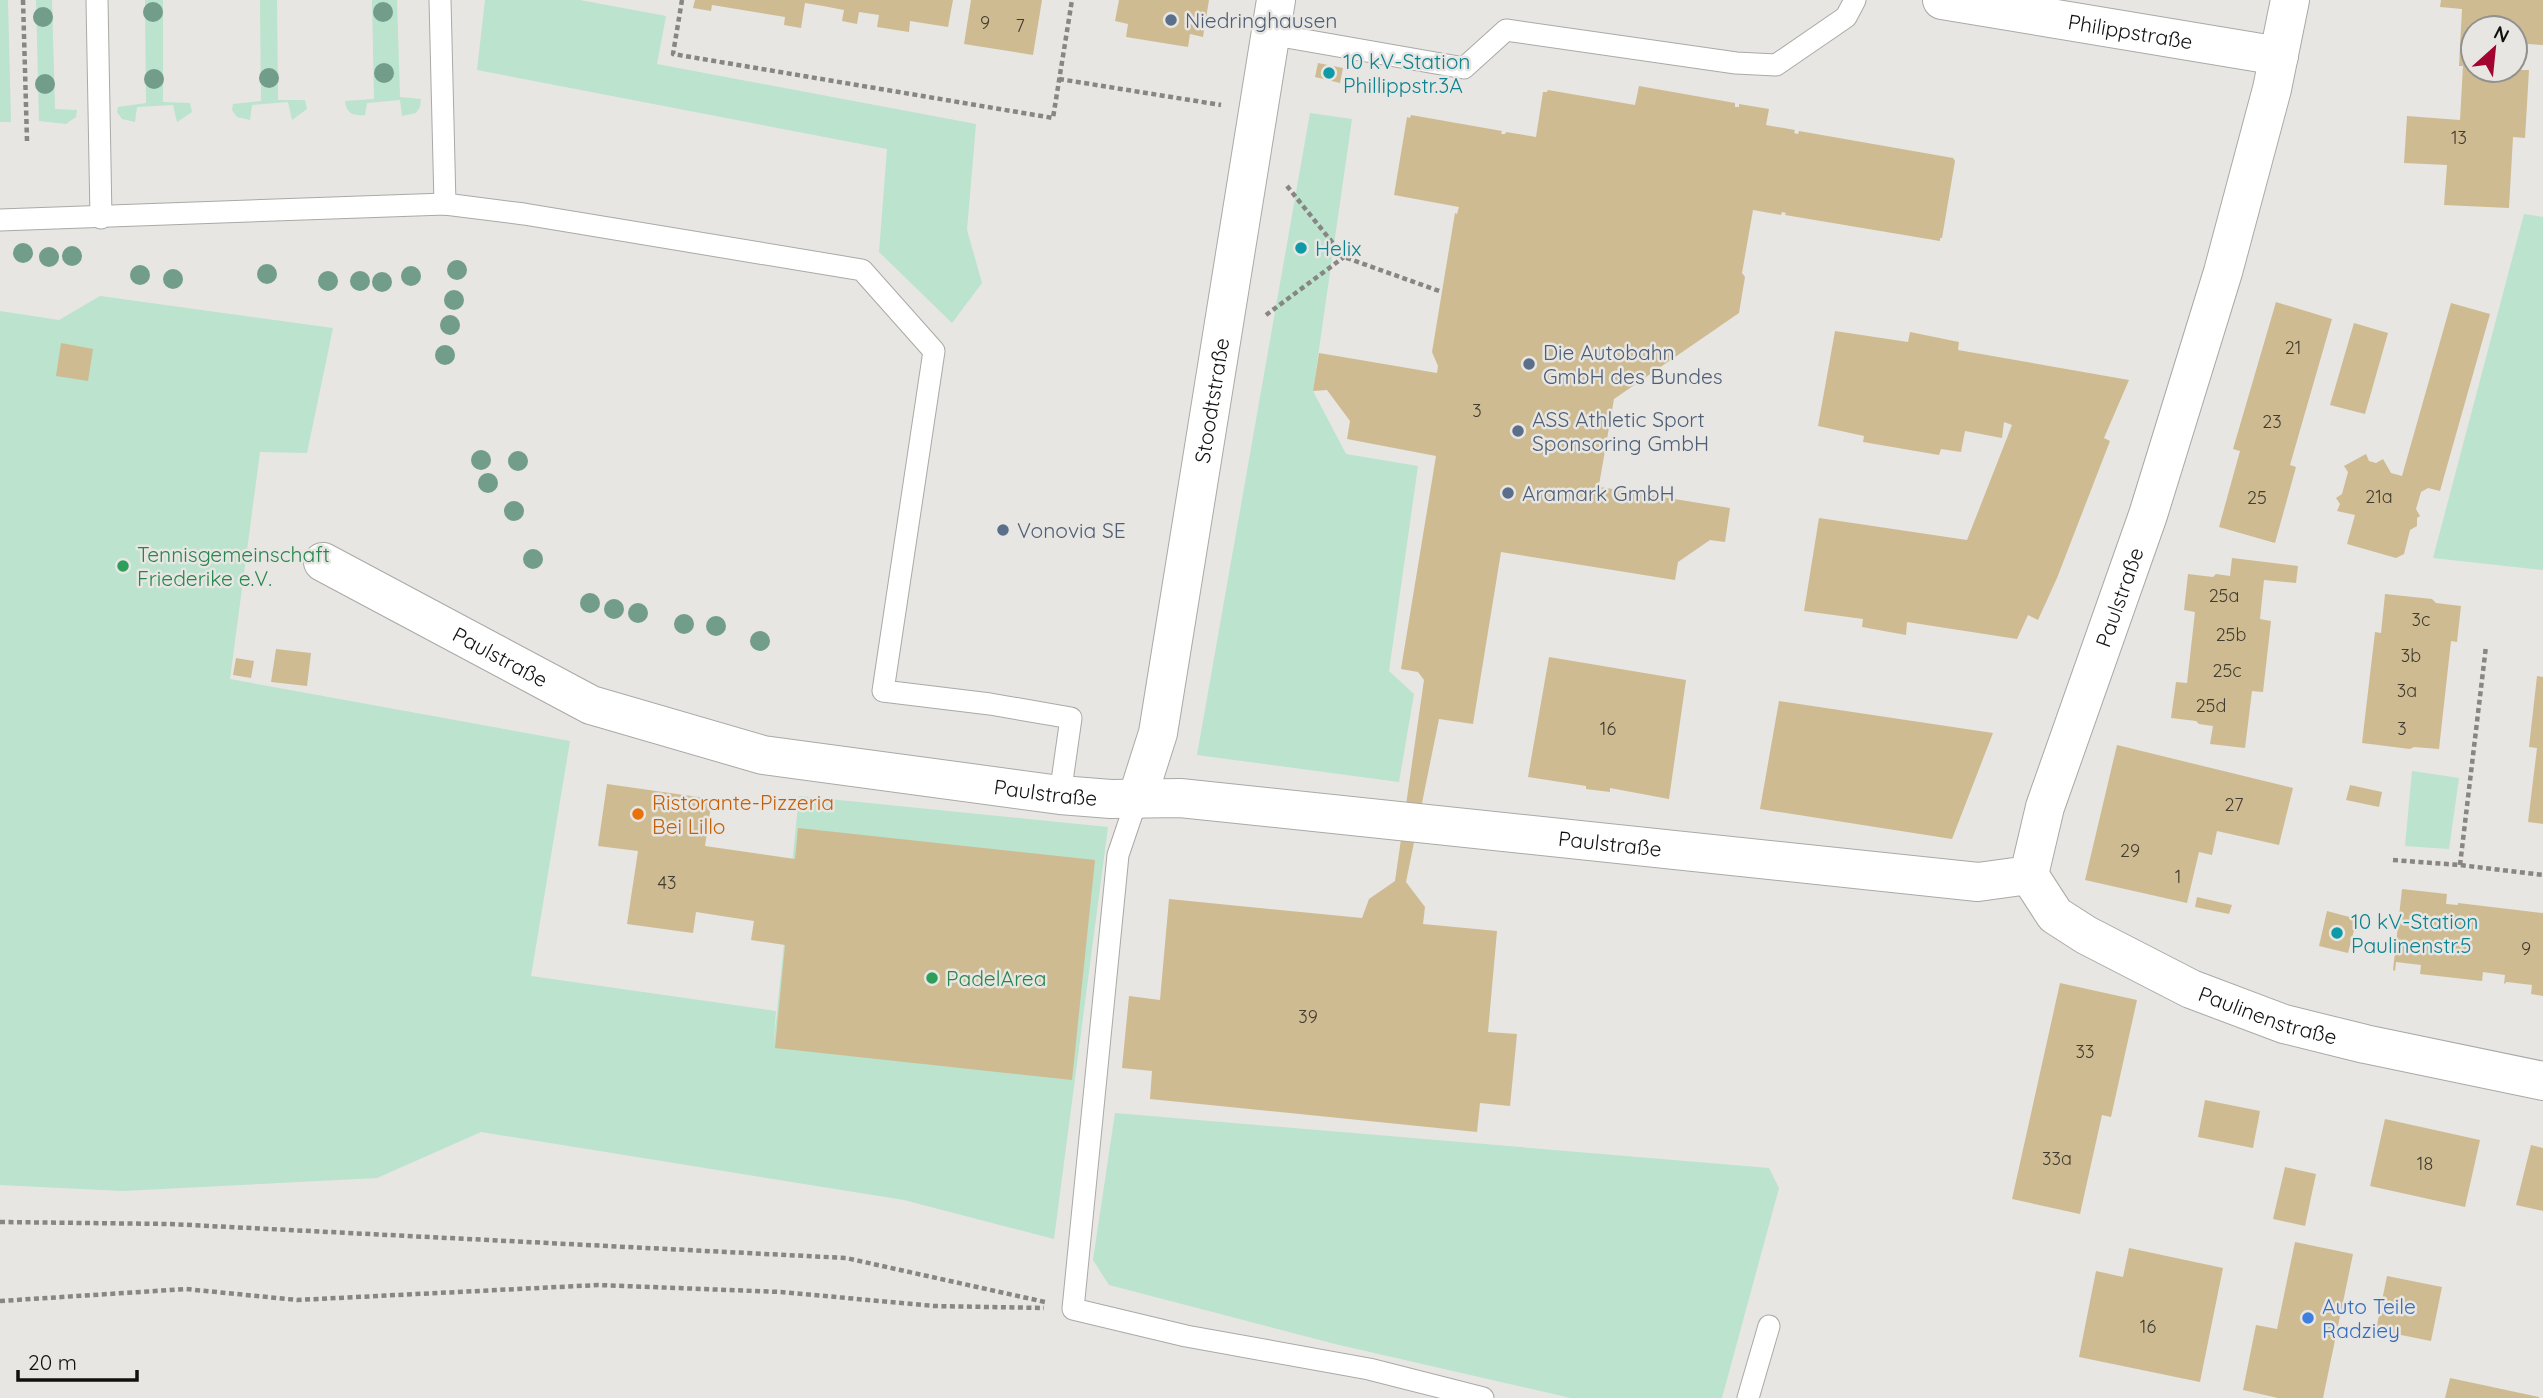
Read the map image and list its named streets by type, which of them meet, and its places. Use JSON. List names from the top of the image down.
{
  "streets": {
    "street": [
      "Philippstraße",
      "Stoodtstraße",
      "Paulstraße",
      "Paulinenstraße"
    ]
  },
  "crossings": [
    ["Philippstraße", "Paulstraße"],
    ["Stoodtstraße", "Paulstraße"],
    ["Paulstraße", "Paulinenstraße"]
  ],
  "places": [
    "Niedringhausen",
    "10 kV-Station Phillippstr.3A",
    "Helix",
    "Die Autobahn GmbH des Bundes",
    "ASS Athletic Sport Sponsoring GmbH",
    "Aramark GmbH",
    "Vonovia SE",
    "Tennisgemeinschaft Friederike e.V.",
    "Ristorante-Pizzeria Bei Lillo",
    "10 kV-Station Paulinenstr.5",
    "PadelArea",
    "Auto Teile Radziey"
  ],
  "house_numbers": [
    "9",
    "7",
    "13",
    "21",
    "3",
    "23",
    "21a",
    "25",
    "25a",
    "3c",
    "25b",
    "3b",
    "25c",
    "3a",
    "25d",
    "16",
    "3",
    "27",
    "29",
    "1",
    "43",
    "9",
    "39",
    "33",
    "33a",
    "18",
    "16"
  ],
  "scale_bar": "20 m",
  "north": "top right"
}
